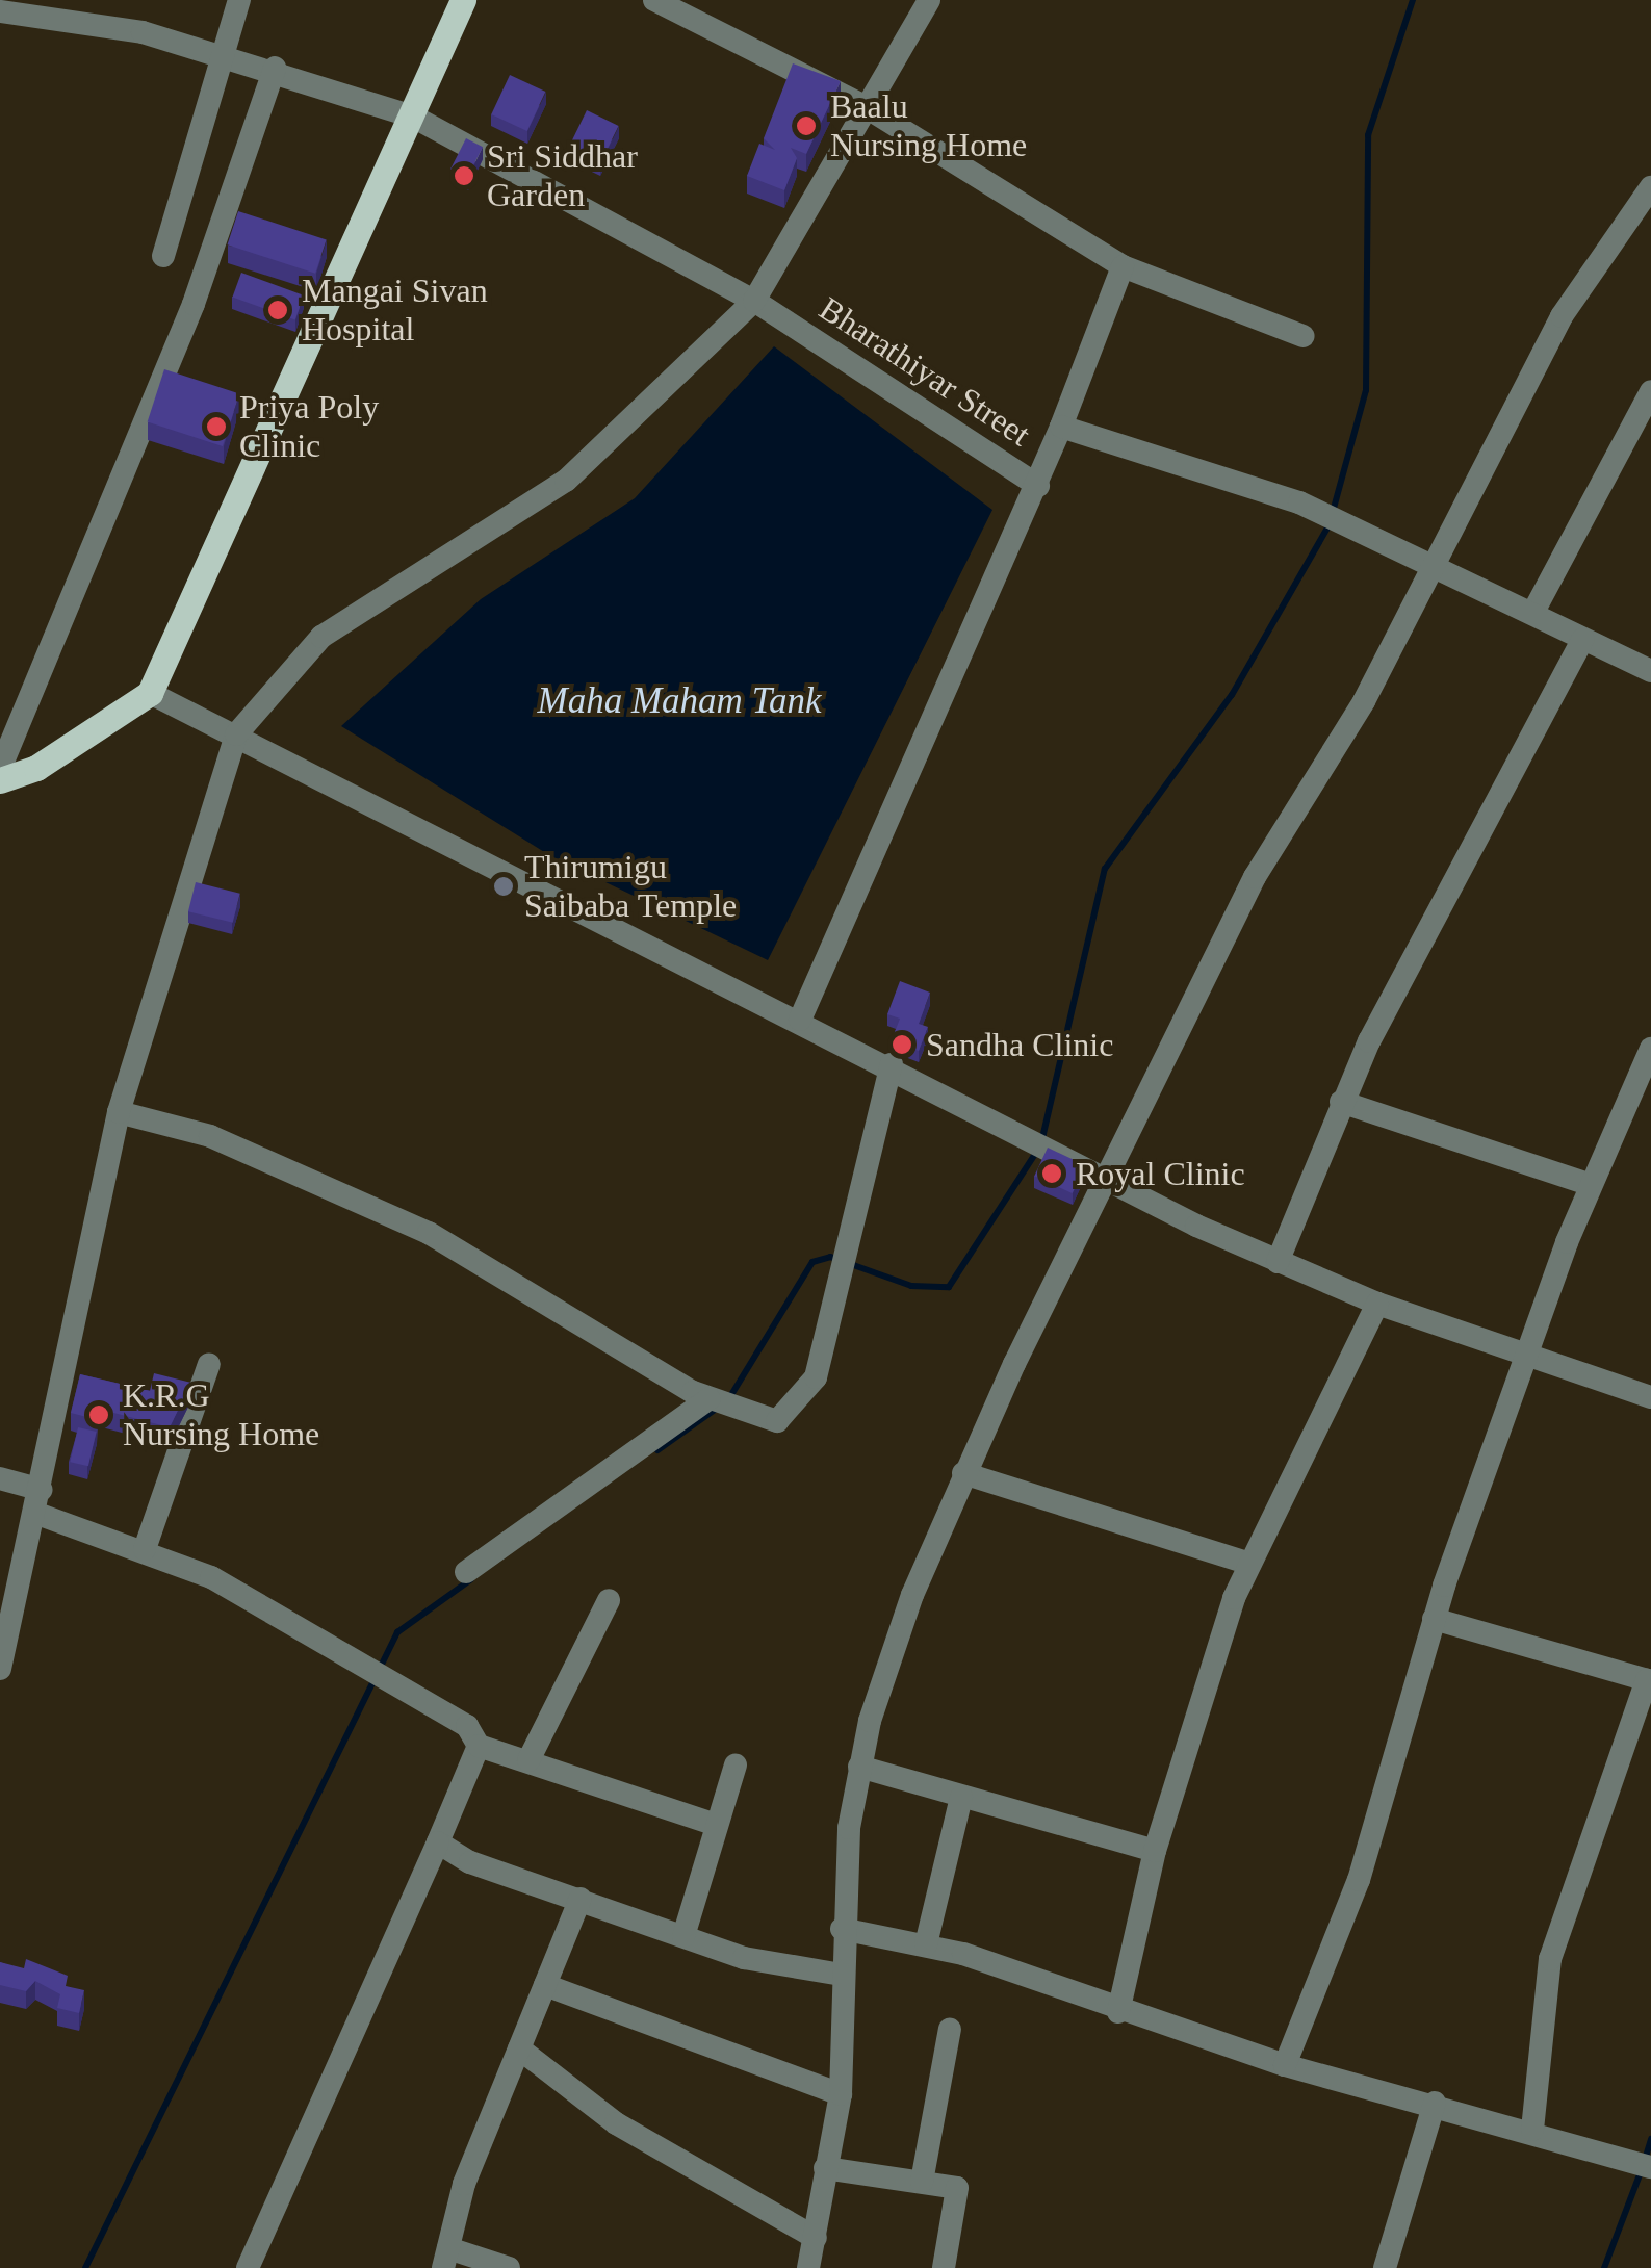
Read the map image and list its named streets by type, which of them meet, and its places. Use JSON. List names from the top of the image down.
{
  "streets": {
    "street": ["Bharathiyar Street"]
  },
  "water": ["Maha Maham Tank"],
  "places": [
    "Baalu Nursing Home",
    "Sri Siddhar Garden",
    "Mangai Sivan Hospital",
    "Priya Poly Clinic",
    "Thirumigu Saibaba Temple",
    "Sandha Clinic",
    "Royal Clinic",
    "K.R.G Nursing Home"
  ]
}
